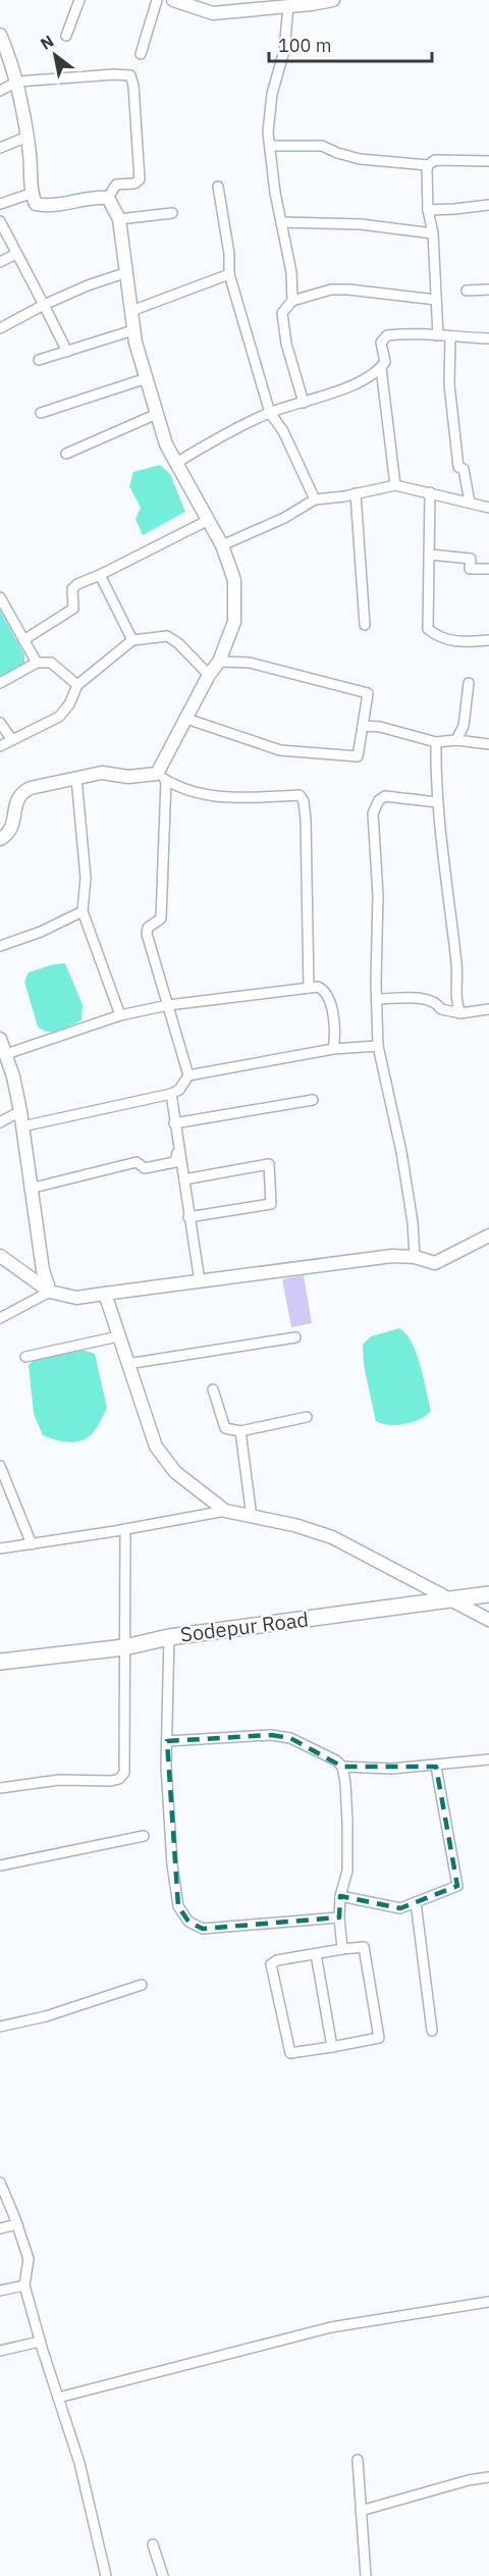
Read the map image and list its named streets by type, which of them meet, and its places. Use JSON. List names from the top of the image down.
{
  "streets": {
    "main road": ["Sodepur Road"]
  },
  "scale_bar": "100 m",
  "north": "top left"
}
